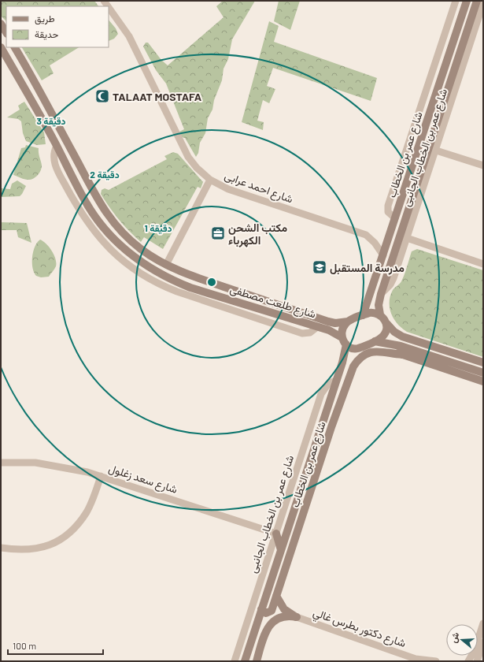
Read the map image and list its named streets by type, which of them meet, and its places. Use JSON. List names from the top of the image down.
{
  "streets": {
    "street": [
      "شارع عمر بن الخطاب الجانبى",
      "شارع عمر بن الخطاب",
      "شارع احمد عرابى",
      "شارع طلعت مصطفى",
      "شارع سعد زغلول",
      "شارع دكتور بطرس غالي"
    ]
  },
  "crossings": [
    ["شارع عمر بن الخطاب الجانبى", "شارع عمر بن الخطاب"],
    ["شارع عمر بن الخطاب الجانبى", "شارع سعد زغلول"],
    ["شارع عمر بن الخطاب", "شارع احمد عرابى"],
    ["شارع عمر بن الخطاب", "شارع طلعت مصطفى"]
  ],
  "places": {
    "mosque": ["TALAAT MOSTAFA"],
    "office": ["مكتب الشحن الكهرباء"],
    "school or university": ["مدرسة المستقبل"]
  },
  "legend": ["طريق", "حديقة"],
  "scale_bar": "100 m",
  "north": "left",
  "rings": ["3 دقيقة", "2 دقيقة", "1 دقيقة"]
}
